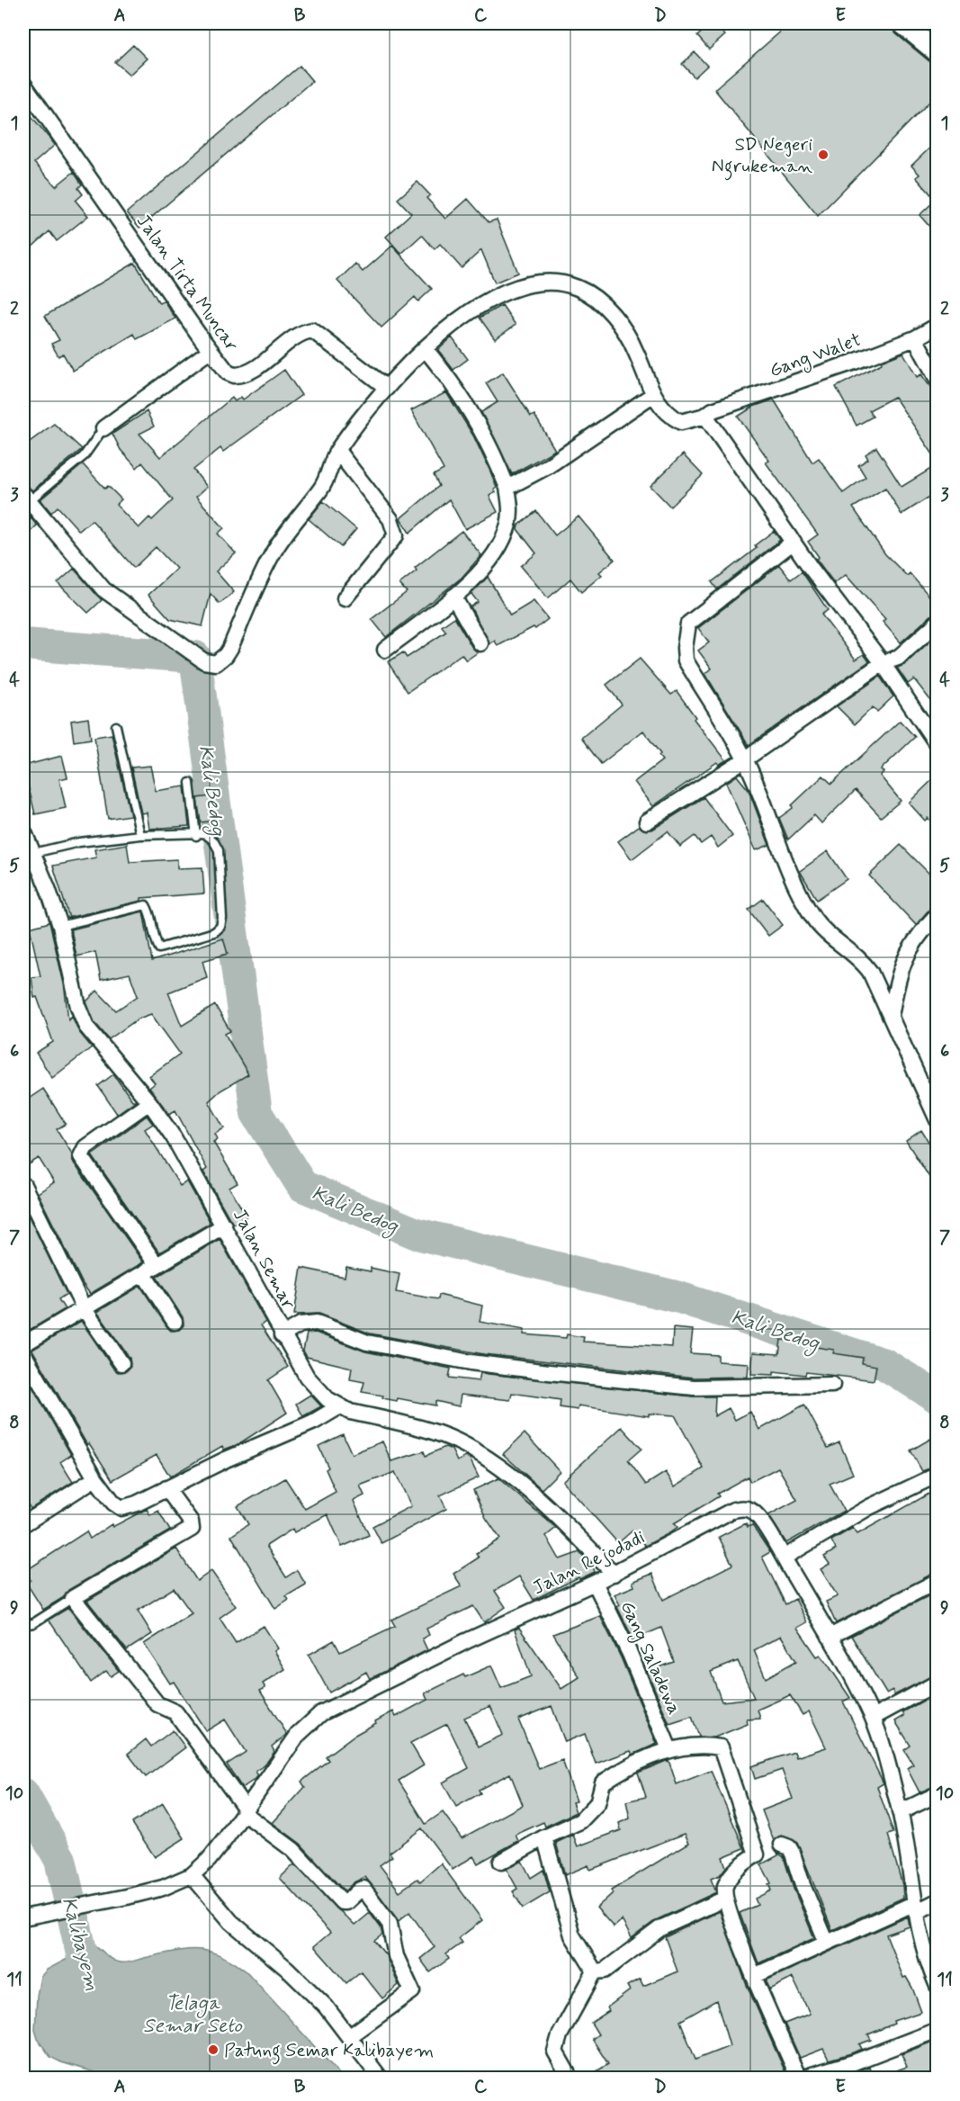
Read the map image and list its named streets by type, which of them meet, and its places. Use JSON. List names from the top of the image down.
{
  "streets": {
    "street": [
      "Jalan Tirta Muncar",
      "Gang Walet",
      "Jalan Semar",
      "Jalan Rejodadi",
      "Gang Saladewa"
    ]
  },
  "crossings": [
    ["Jalan Tirta Muncar", "Gang Walet"],
    ["Jalan Semar", "Jalan Rejodadi"],
    ["Jalan Rejodadi", "Gang Saladewa"]
  ],
  "water": ["Kali Bedog", "Kalibayem", "Telaga Semar Seto"],
  "places": ["SD Negeri Ngrukeman", "Patung Semar Kalibayem"],
  "grid": {
    "columns": [
      "A",
      "B",
      "C",
      "D",
      "E"
    ],
    "rows": [
      "1",
      "2",
      "3",
      "4",
      "5",
      "6",
      "7",
      "8",
      "9",
      "10",
      "11"
    ]
  }
}
